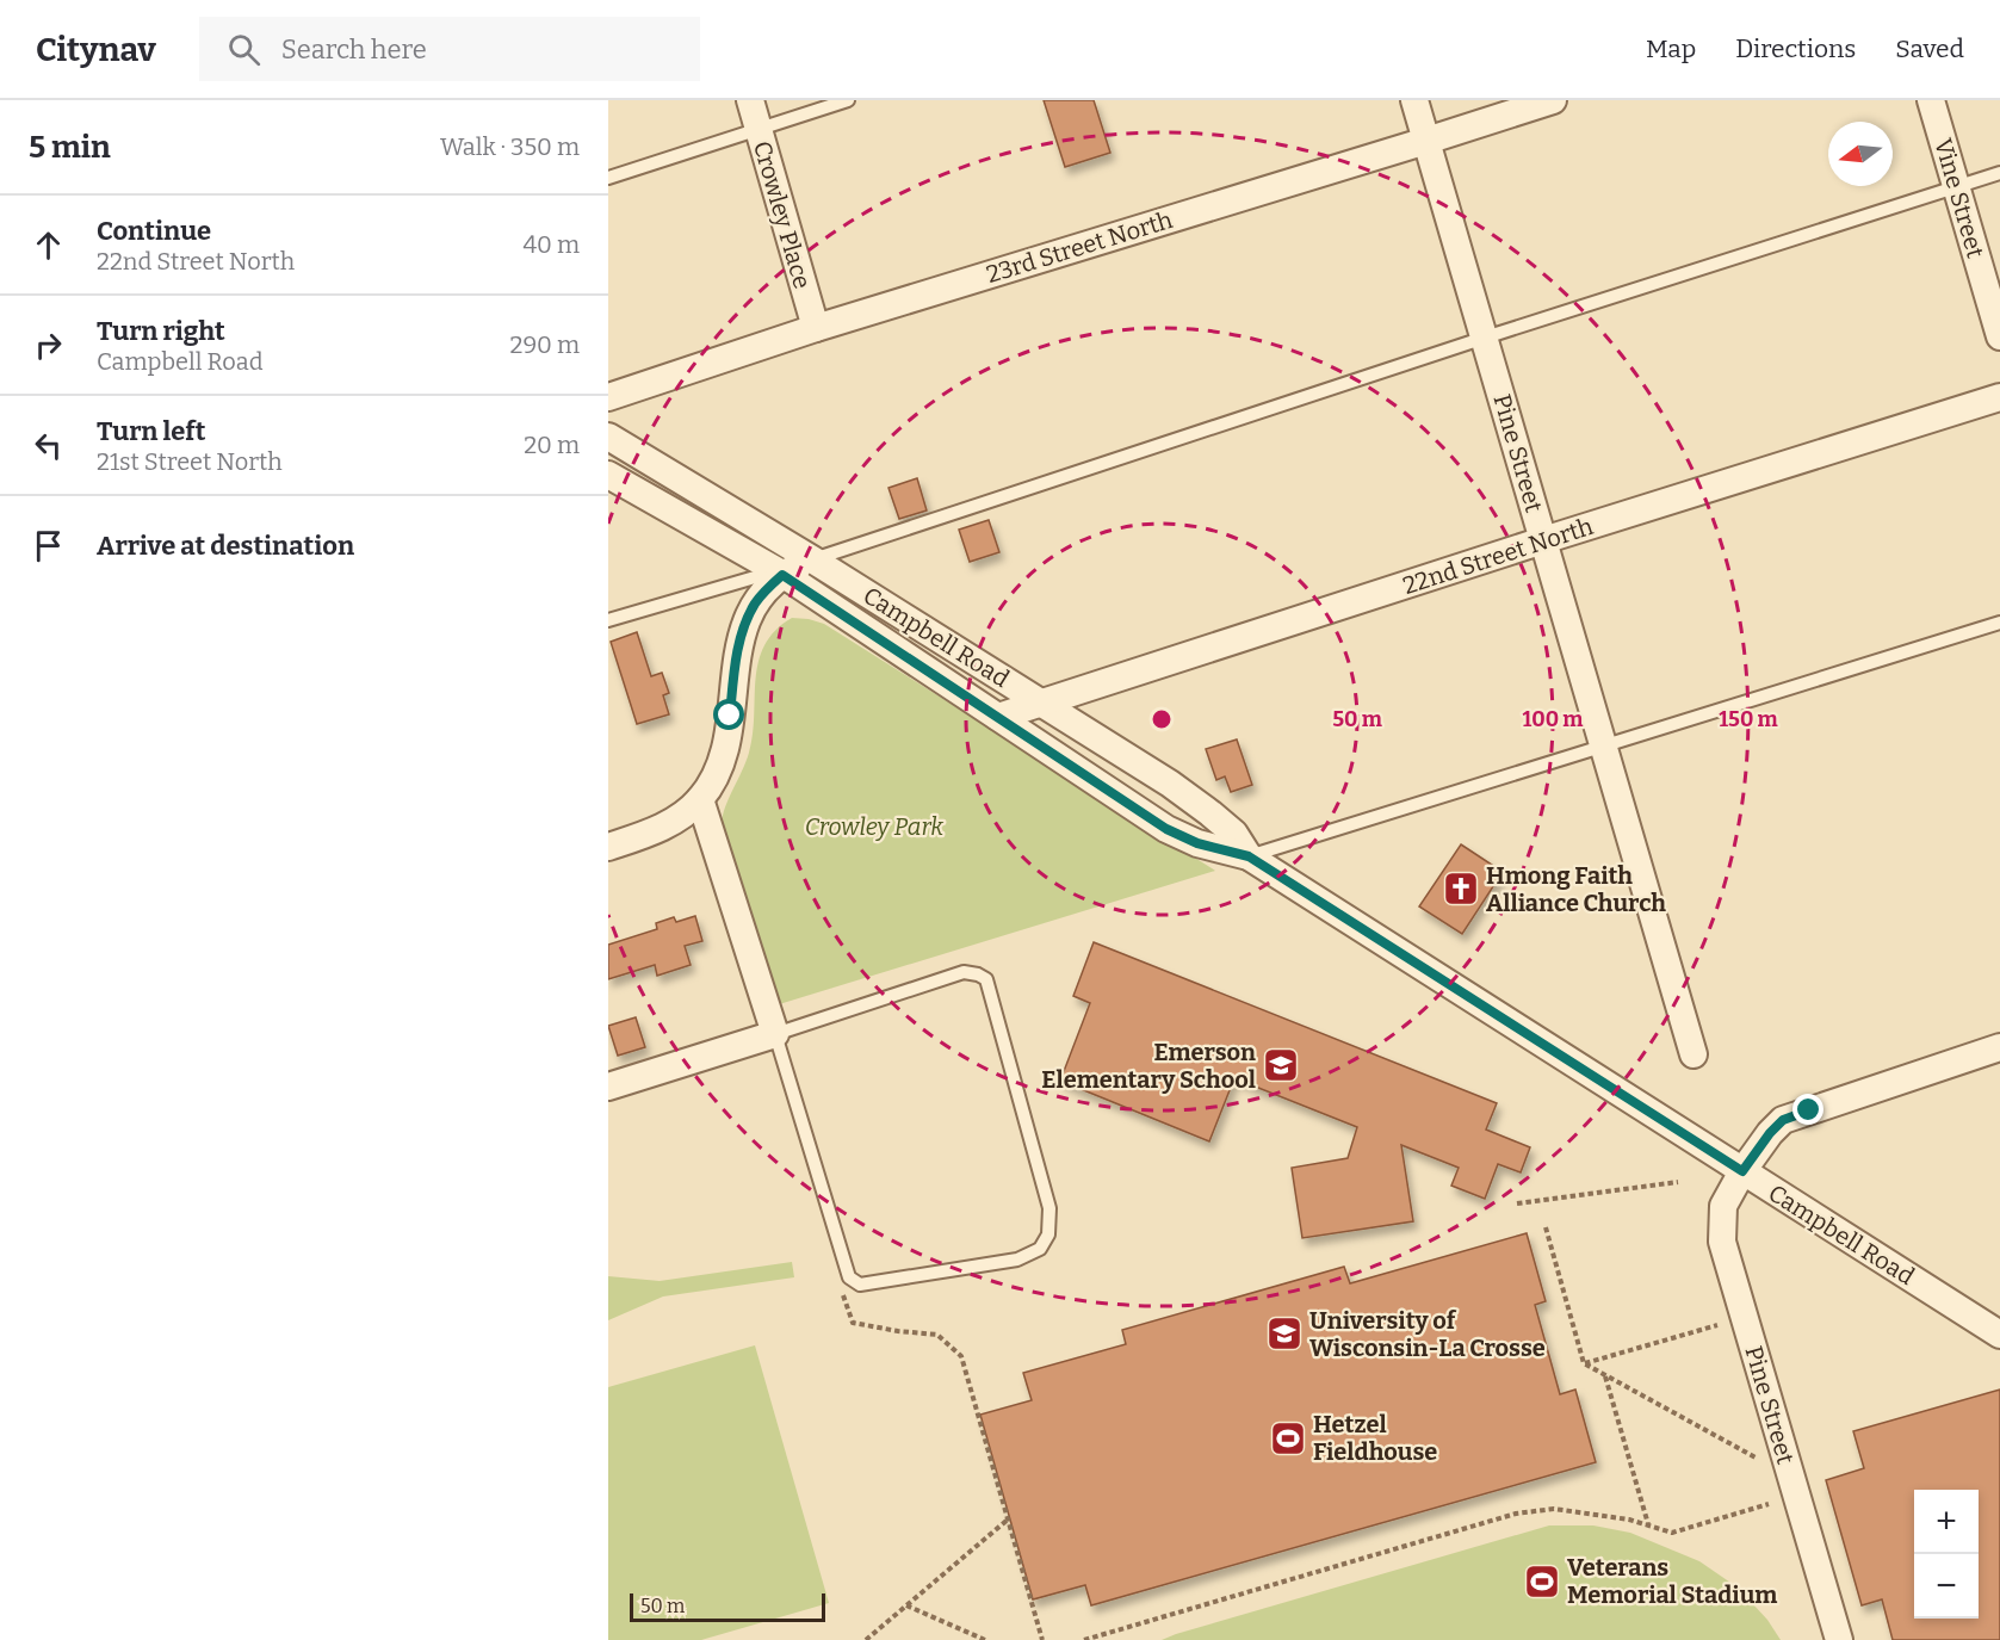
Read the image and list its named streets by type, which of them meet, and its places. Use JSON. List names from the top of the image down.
{
  "streets": {
    "street": [
      "Vine Street",
      "Crowley Place",
      "23rd Street North",
      "Pine Street",
      "22nd Street North",
      "Campbell Road"
    ]
  },
  "crossings": [
    ["Crowley Place", "23rd Street North"],
    ["23rd Street North", "Pine Street"],
    ["Pine Street", "22nd Street North"],
    ["Pine Street", "Campbell Road"],
    ["22nd Street North", "Campbell Road"]
  ],
  "parks": ["Crowley Park"],
  "places": {
    "church": ["Hmong Faith Alliance Church"],
    "school or university": ["Emerson Elementary School", "University of Wisconsin-La Crosse"],
    "sports": ["Hetzel Fieldhouse", "Veterans Memorial Stadium"]
  },
  "scale_bar": "50 m",
  "north": "left",
  "page": {
    "header": "Citynav",
    "search": "Search here",
    "nav": ["Map", "Directions", "Saved"],
    "heading": ["5 min", "Walk · 350 m"],
    "list": [
      ["Continue", "22nd Street North", "40 m"],
      ["Turn right", "Campbell Road", "290 m"],
      ["Turn left", "21st Street North", "20 m"],
      "Arrive at destination"
    ],
    "map_buttons": ["+", "−"],
    "scale": "50 m"
  },
  "rings": ["50 m", "100 m", "150 m"]
}
